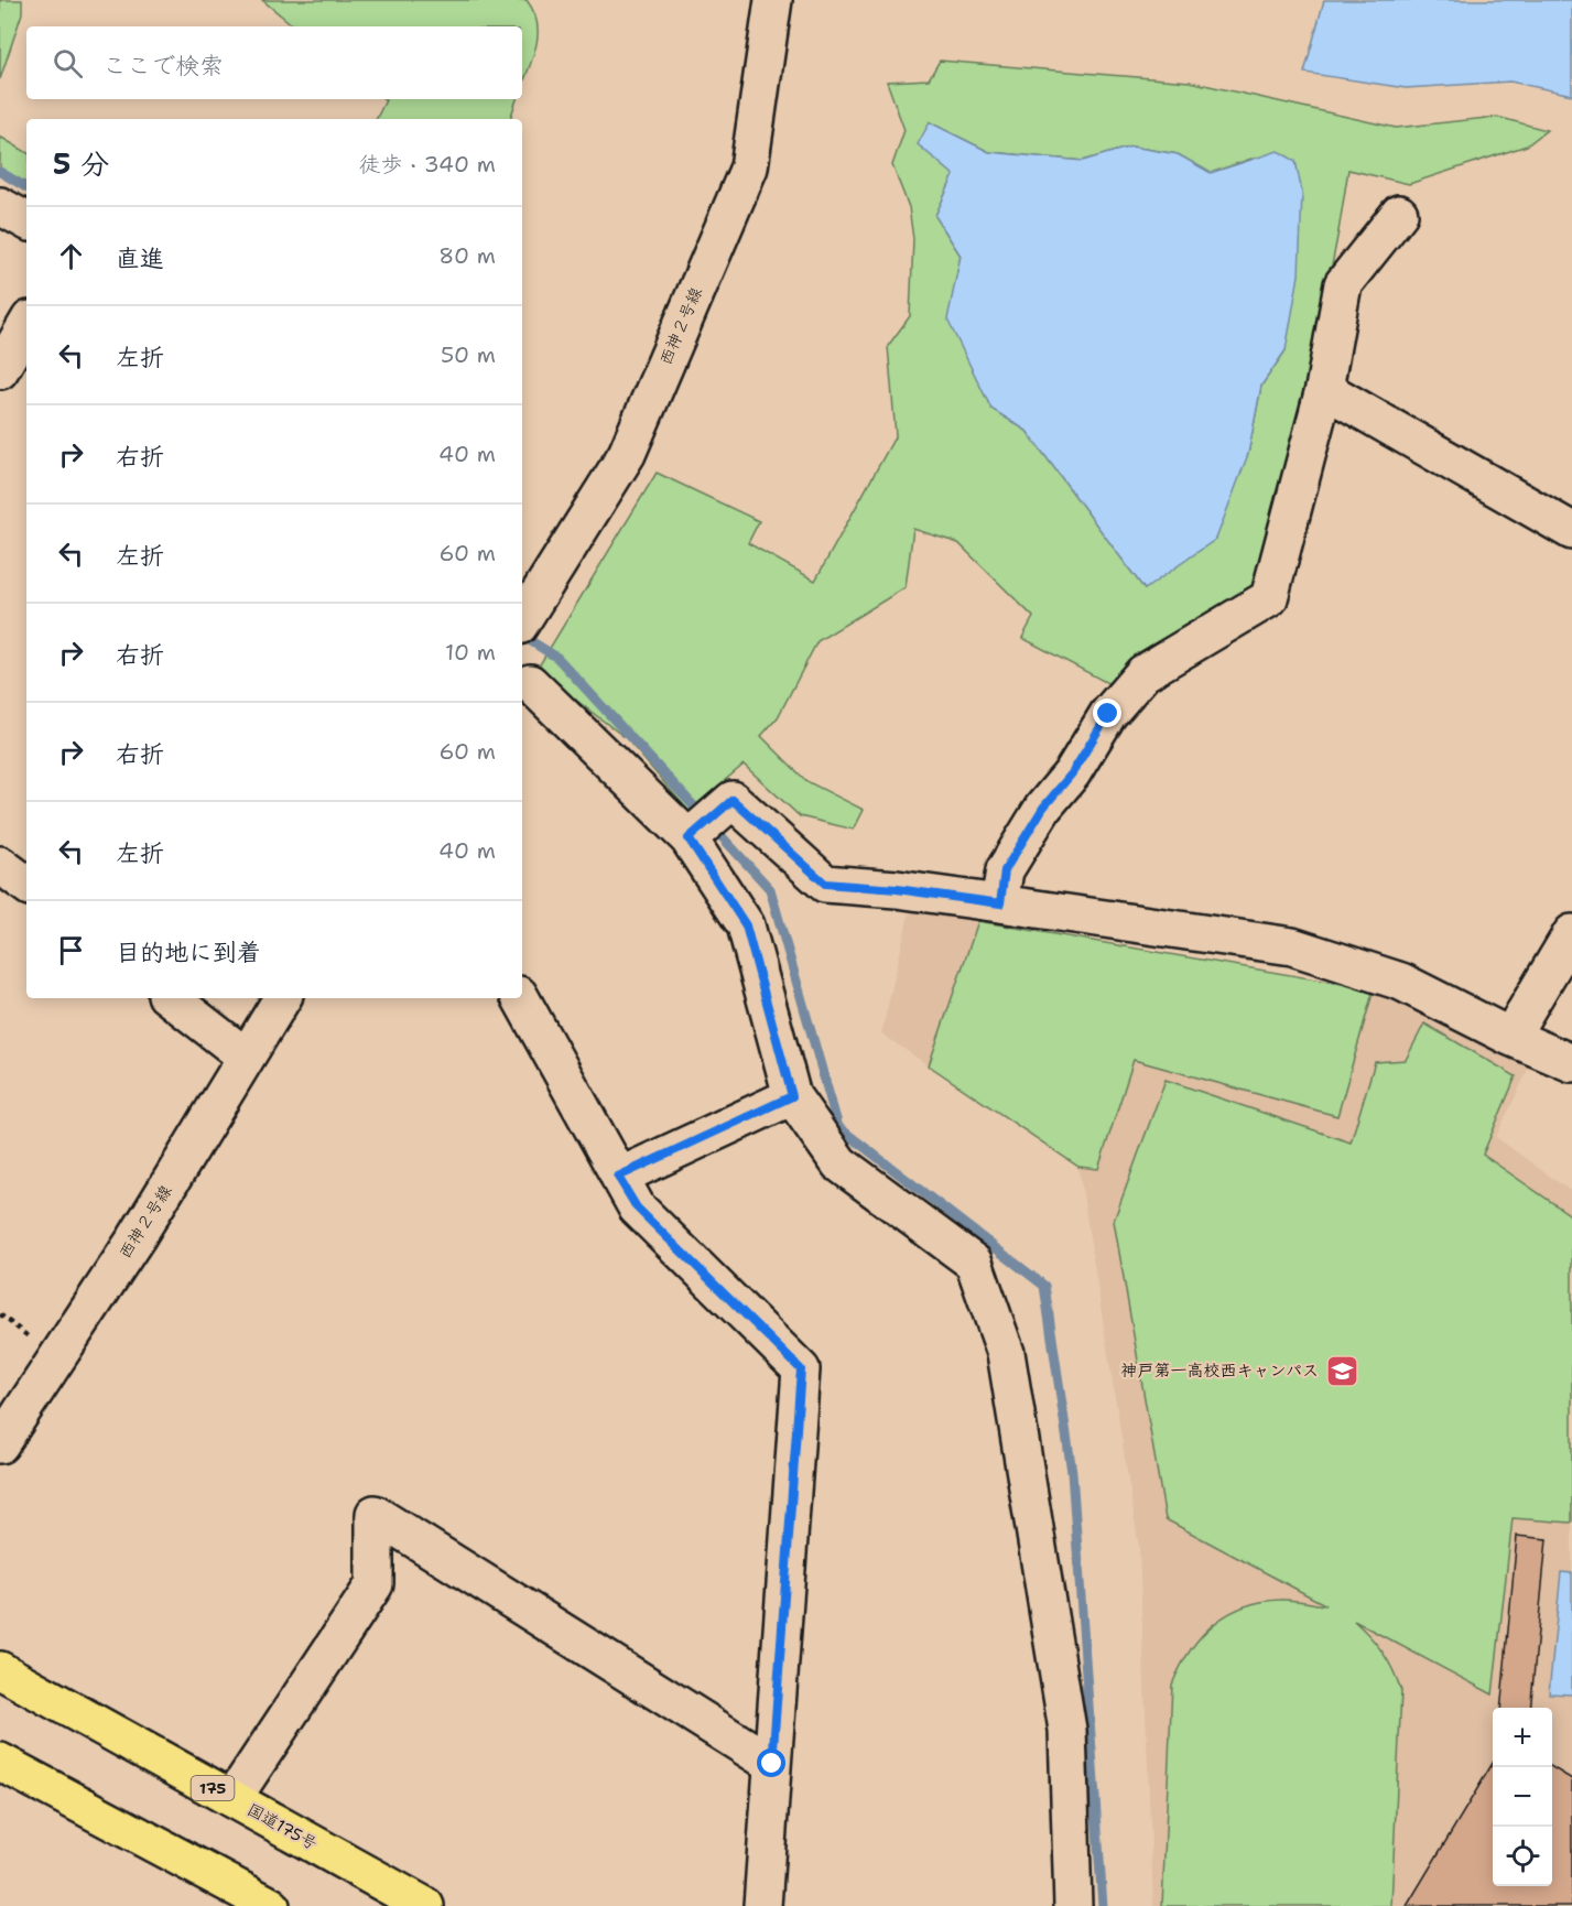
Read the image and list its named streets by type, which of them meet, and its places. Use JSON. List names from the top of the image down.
{
  "streets": {
    "highway": ["175", "国道175号"],
    "street": ["西神２号線"]
  },
  "places": {
    "school or university": ["神戸第一高校西キャンパス"]
  },
  "page": {
    "search": "ここで検索",
    "heading": ["5 分", "徒歩 · 340 m"],
    "list": [
      ["直進", "80 m"],
      ["左折", "50 m"],
      ["右折", "40 m"],
      ["左折", "60 m"],
      ["右折", "10 m"],
      ["右折", "60 m"],
      ["左折", "40 m"],
      "目的地に到着"
    ],
    "map_buttons": ["+", "−"]
  }
}
